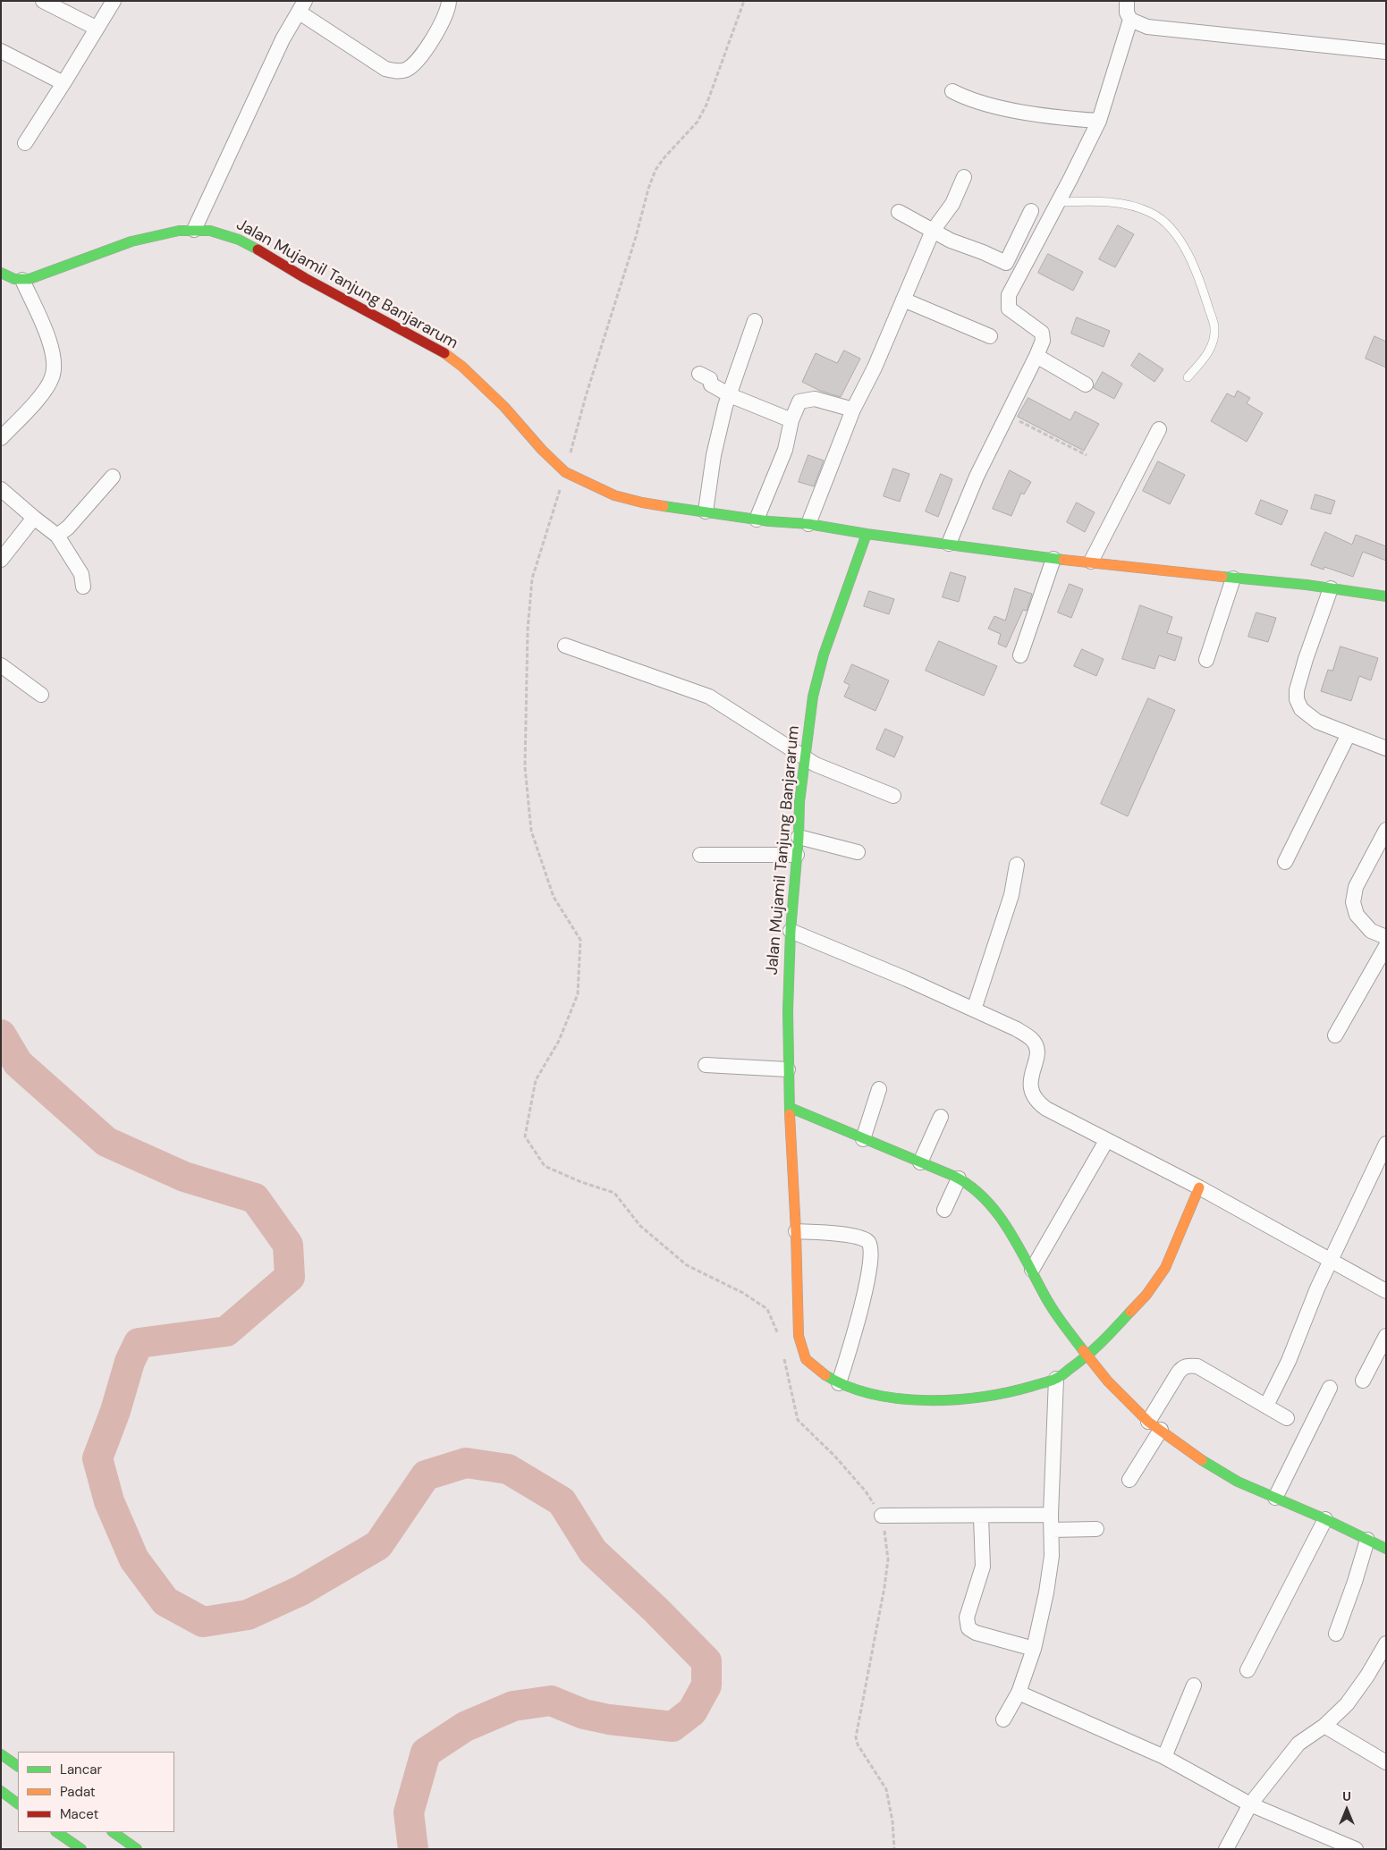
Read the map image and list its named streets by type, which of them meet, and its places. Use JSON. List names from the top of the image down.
{
  "streets": {
    "main road": ["Jalan Mujamil Tanjung Banjararum"]
  },
  "legend": ["Lancar", "Padat", "Macet"],
  "north": "top"
}
